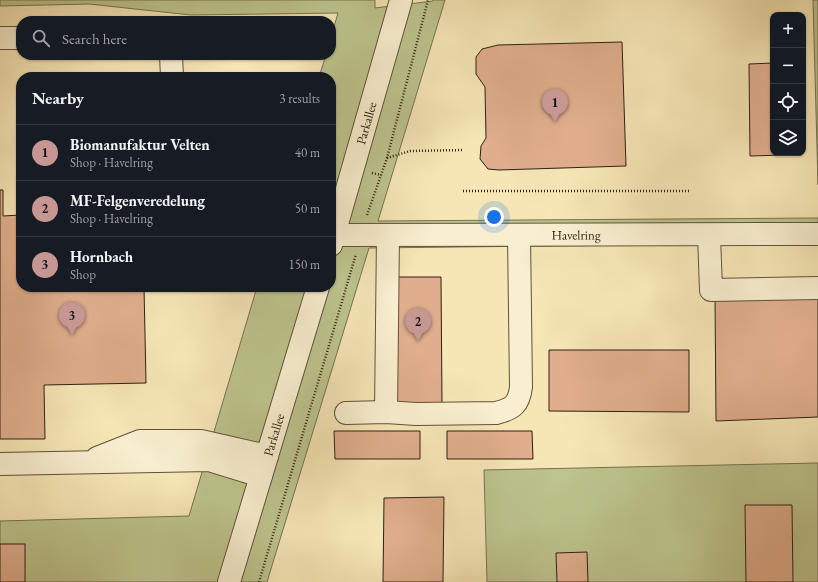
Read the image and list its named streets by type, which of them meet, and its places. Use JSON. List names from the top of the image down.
{
  "streets": {
    "street": ["Parkallee", "Havelring"]
  },
  "page": {
    "map_buttons": ["+", "−"],
    "search": "Search here",
    "heading": ["Nearby", "3 results"],
    "pins": ["1", "3", "2"],
    "list": [
      {
        "mark": "1",
        "name": "Biomanufaktur Velten",
        "note": "Shop · Havelring",
        "value": "40 m"
      },
      {
        "mark": "2",
        "name": "MF-Felgenveredelung",
        "note": "Shop · Havelring",
        "value": "50 m"
      },
      {
        "mark": "3",
        "name": "Hornbach",
        "note": "Shop",
        "value": "150 m"
      }
    ]
  }
}
